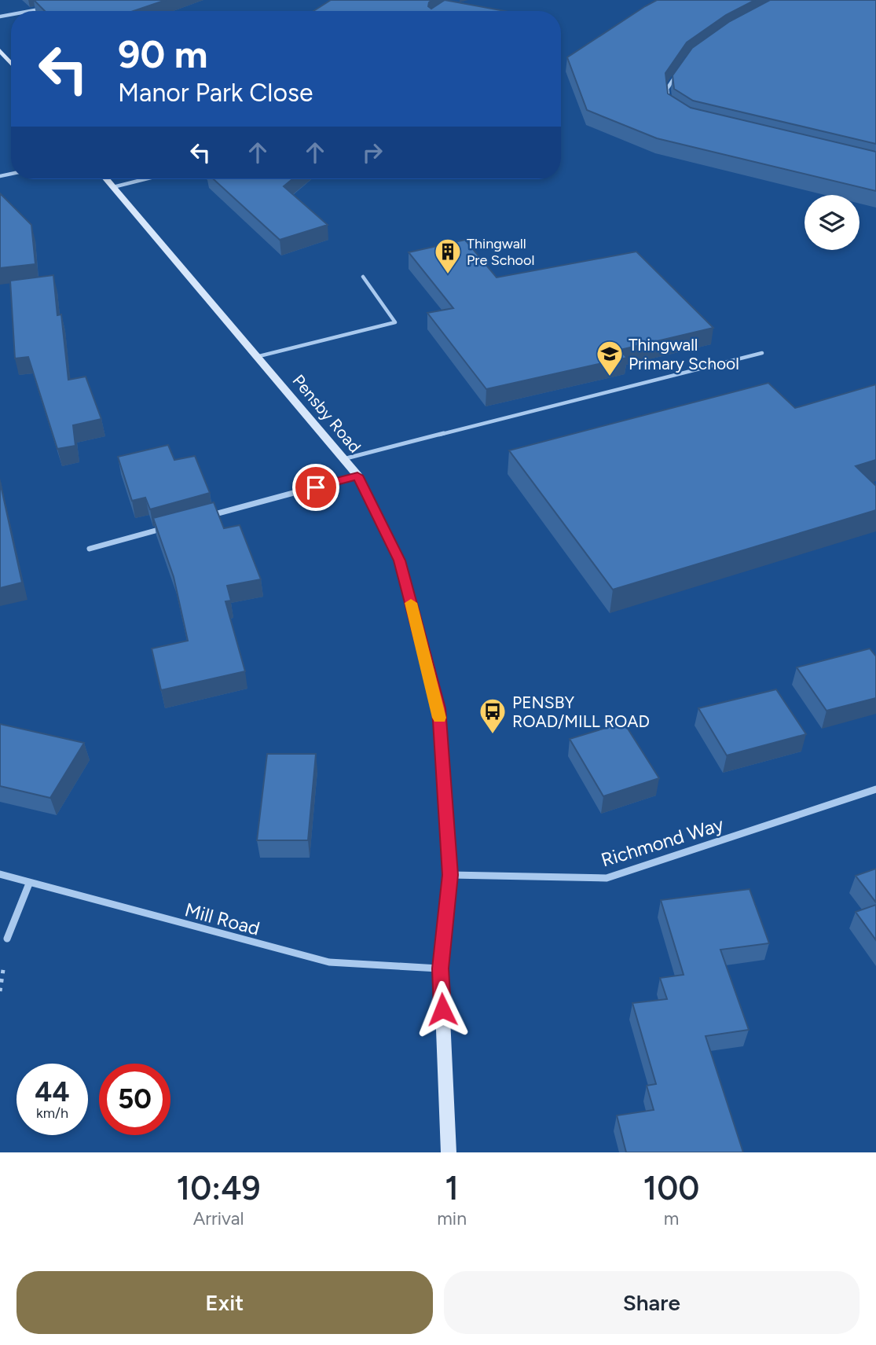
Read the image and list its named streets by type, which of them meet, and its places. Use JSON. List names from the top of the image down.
{
  "streets": {
    "main road": ["Pensby Road"],
    "street": ["Richmond Way", "Mill Road"]
  },
  "crossings": [
    ["Pensby Road", "Richmond Way"],
    ["Pensby Road", "Mill Road"]
  ],
  "places": {
    "building": ["Thingwall Pre School"],
    "school or university": ["Thingwall Primary School"],
    "bus stop": ["PENSBY ROAD/MILL ROAD"]
  },
  "page": {
    "turn": ["90 m", "Manor Park Close"],
    "speed": "44 km/h",
    "limit": "50",
    "eta": [
      "10:49",
      "Arrival",
      "1",
      "min",
      "100",
      "m"
    ],
    "buttons": ["Exit", "Share"]
  }
}
